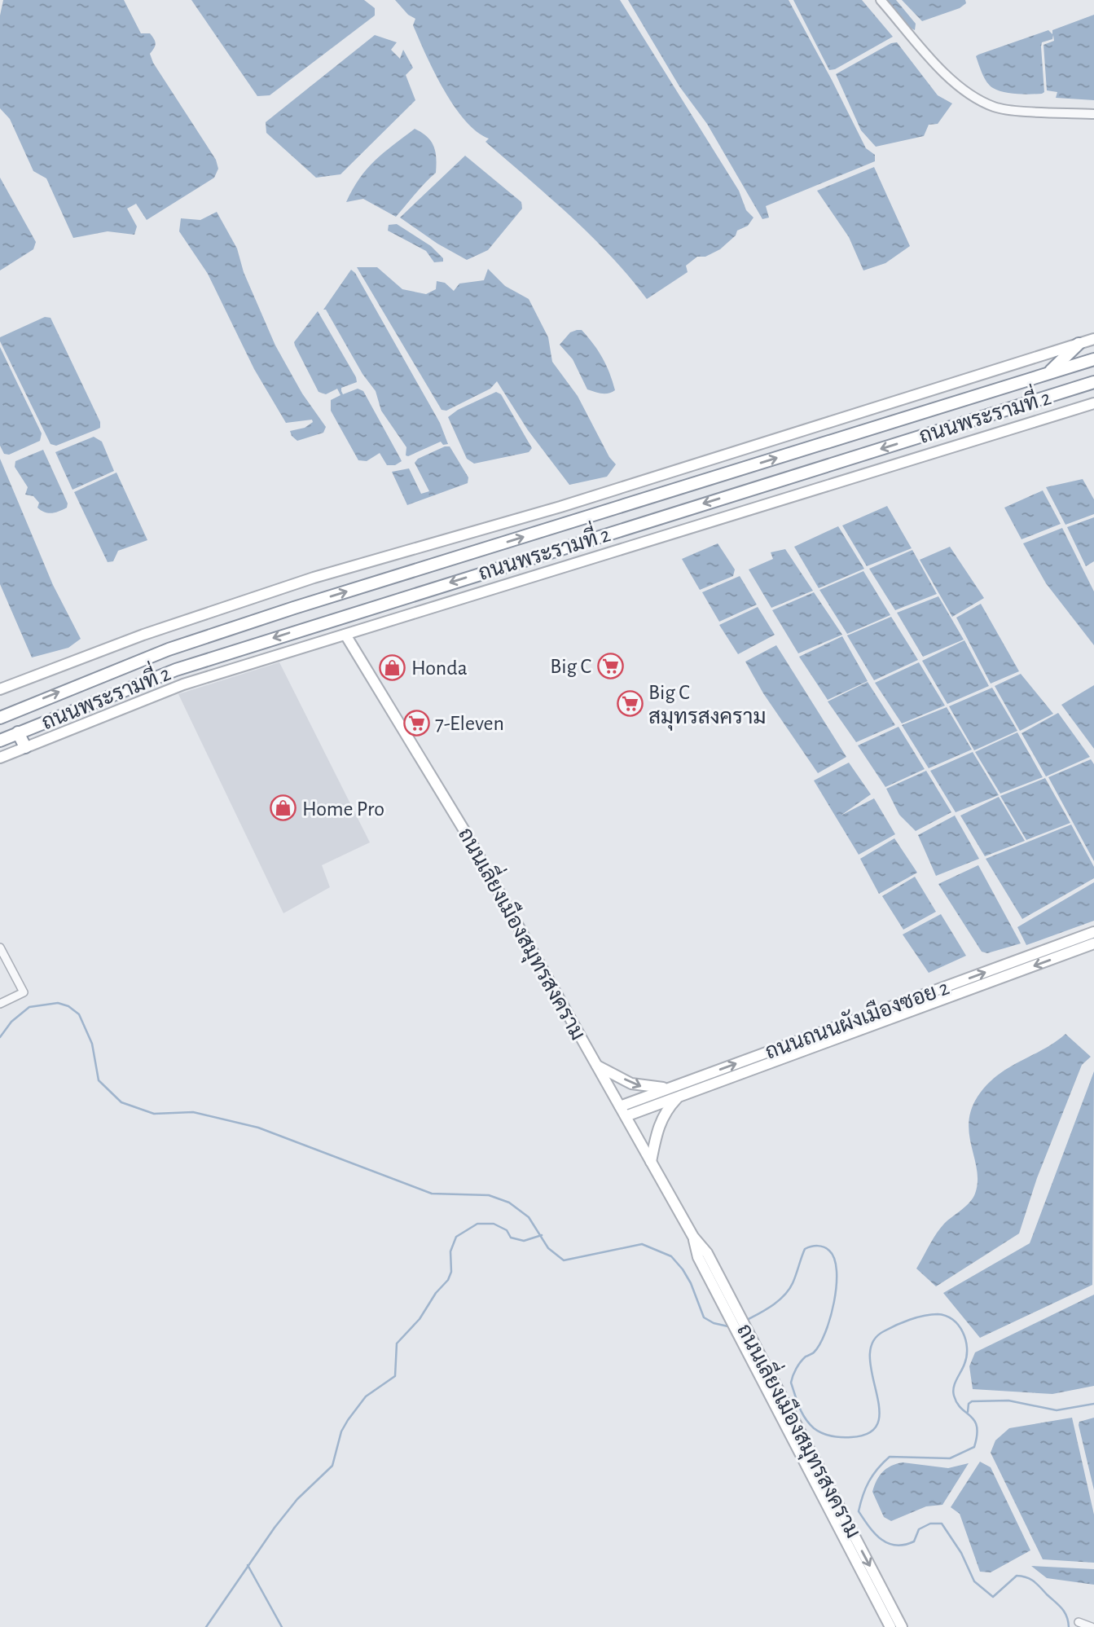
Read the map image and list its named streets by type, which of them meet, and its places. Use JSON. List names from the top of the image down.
{
  "streets": {
    "highway": ["ถนนพระรามที่ 2"],
    "main road": ["ถนนเลี่ยงเมืองสมุทรสงคราม", "ถนนถนนผังเมืองซอย 2"]
  },
  "crossings": [
    ["ถนนพระรามที่ 2", "ถนนเลี่ยงเมืองสมุทรสงคราม"],
    ["ถนนเลี่ยงเมืองสมุทรสงคราม", "ถนนถนนผังเมืองซอย 2"]
  ],
  "places": {
    "supermarket": ["Big C", "Big C สมุทรสงคราม", "7-Eleven"],
    "shop": ["Honda", "Home Pro"]
  }
}
